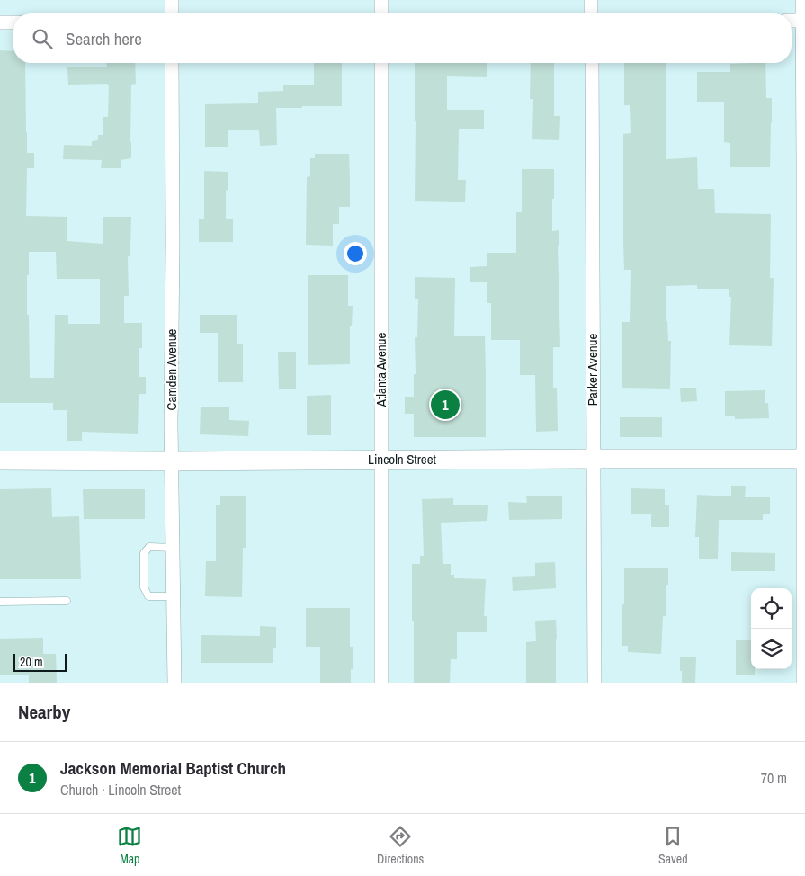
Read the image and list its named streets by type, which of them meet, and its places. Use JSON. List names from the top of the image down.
{
  "streets": {
    "street": [
      "Camden Avenue",
      "Atlanta Avenue",
      "Parker Avenue",
      "Lincoln Street"
    ]
  },
  "crossings": [
    ["Camden Avenue", "Lincoln Street"],
    ["Atlanta Avenue", "Lincoln Street"],
    ["Parker Avenue", "Lincoln Street"]
  ],
  "scale_bar": "20 m",
  "page": {
    "search": "Search here",
    "pins": "1",
    "scale": "20 m",
    "heading": "Nearby",
    "list": [
      {
        "mark": "1",
        "name": "Jackson Memorial Baptist Church",
        "note": "Church · Lincoln Street",
        "value": "70 m"
      }
    ],
    "nav": ["Map", "Directions", "Saved"]
  }
}
